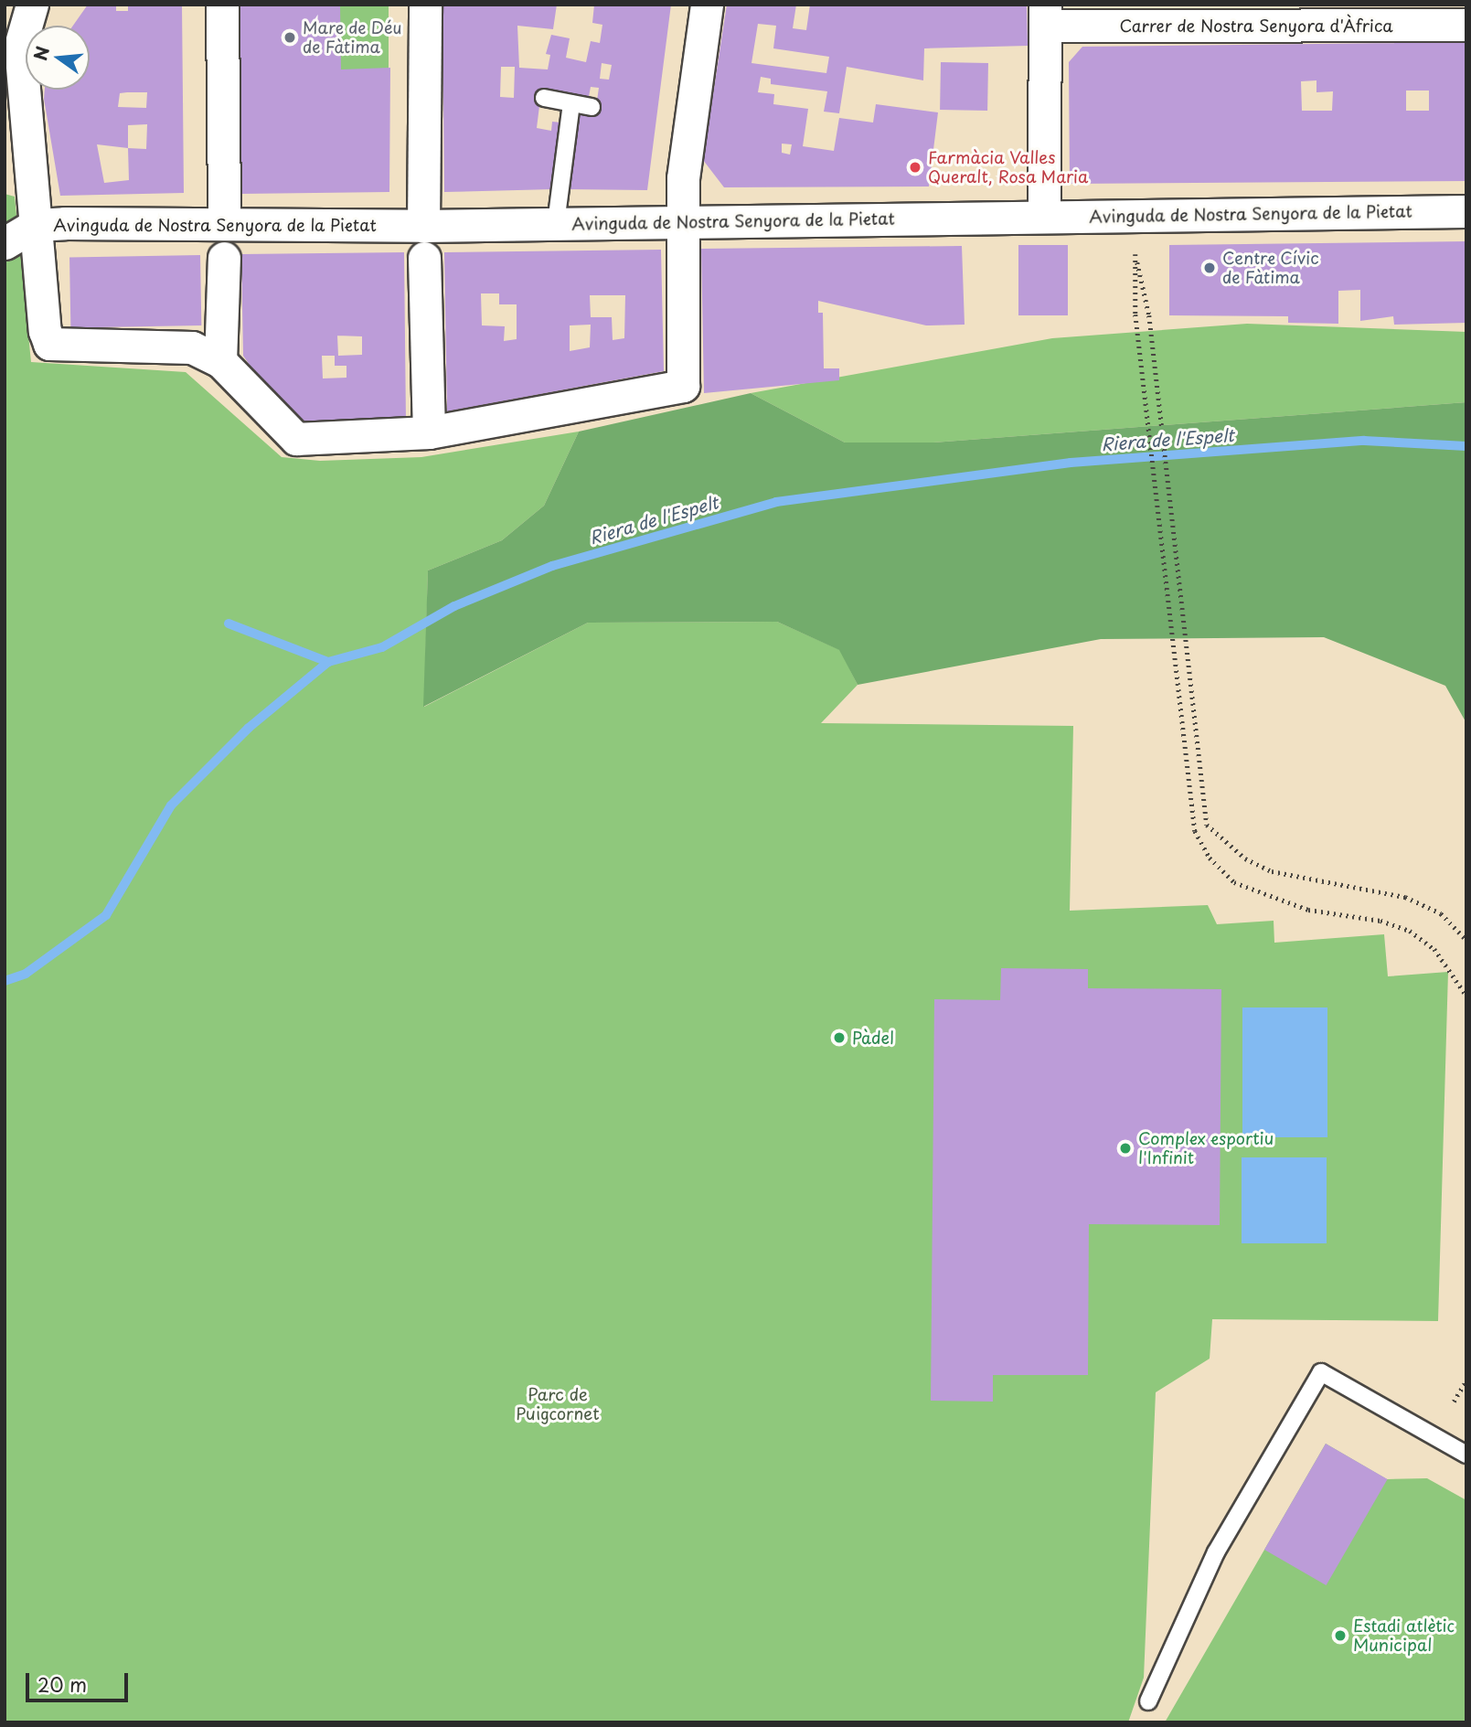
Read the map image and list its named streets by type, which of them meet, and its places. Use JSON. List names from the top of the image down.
{
  "streets": {
    "street": ["Carrer de Nostra Senyora d'Àfrica", "Avinguda de Nostra Senyora de la Pietat"]
  },
  "water": ["Riera de l'Espelt"],
  "parks": ["Parc de Puigcornet"],
  "places": [
    "Mare de Déu de Fàtima",
    "Farmàcia Valles Queralt, Rosa Maria",
    "Centre Cívic de Fàtima",
    "Pàdel",
    "Complex esportiu l'Infinit",
    "Estadi atlètic Municipal"
  ],
  "scale_bar": "20 m",
  "north": "left"
}
